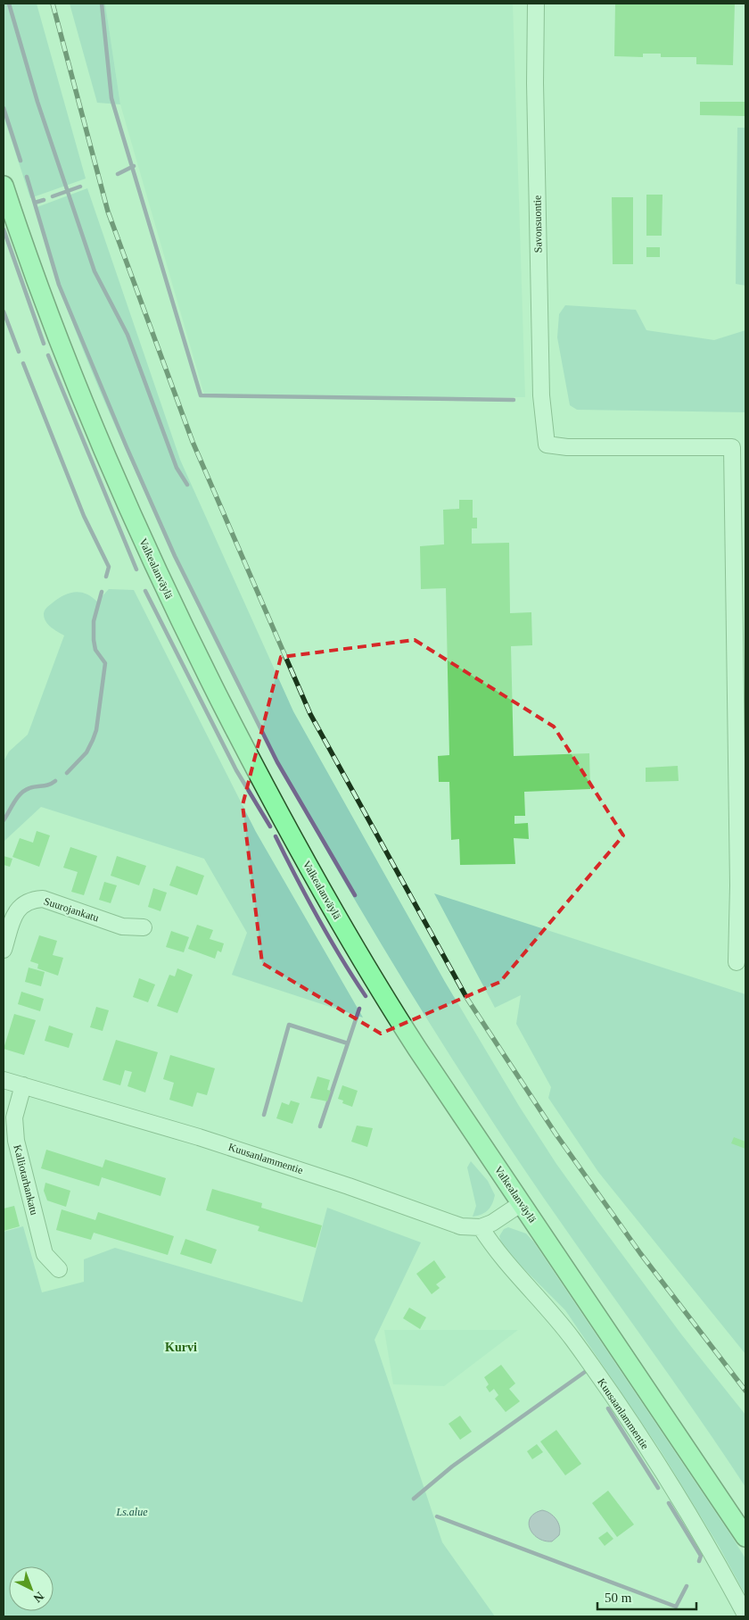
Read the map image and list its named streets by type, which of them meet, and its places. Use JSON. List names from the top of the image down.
{
  "streets": {
    "main road": ["Valkealanväylä"],
    "street": [
      "Savonsuontie",
      "Suurojankatu",
      "Kuusanlammentie",
      "Kalliotarhankatu",
      "Kuusaanlammentie"
    ]
  },
  "crossings": [
    ["Kuusanlammentie", "Kalliotarhankatu"],
    ["Kuusanlammentie", "Kuusaanlammentie"]
  ],
  "districts": ["Kurvi"],
  "parks": ["Ls.alue"],
  "scale_bar": "50 m",
  "north": "bottom right"
}
